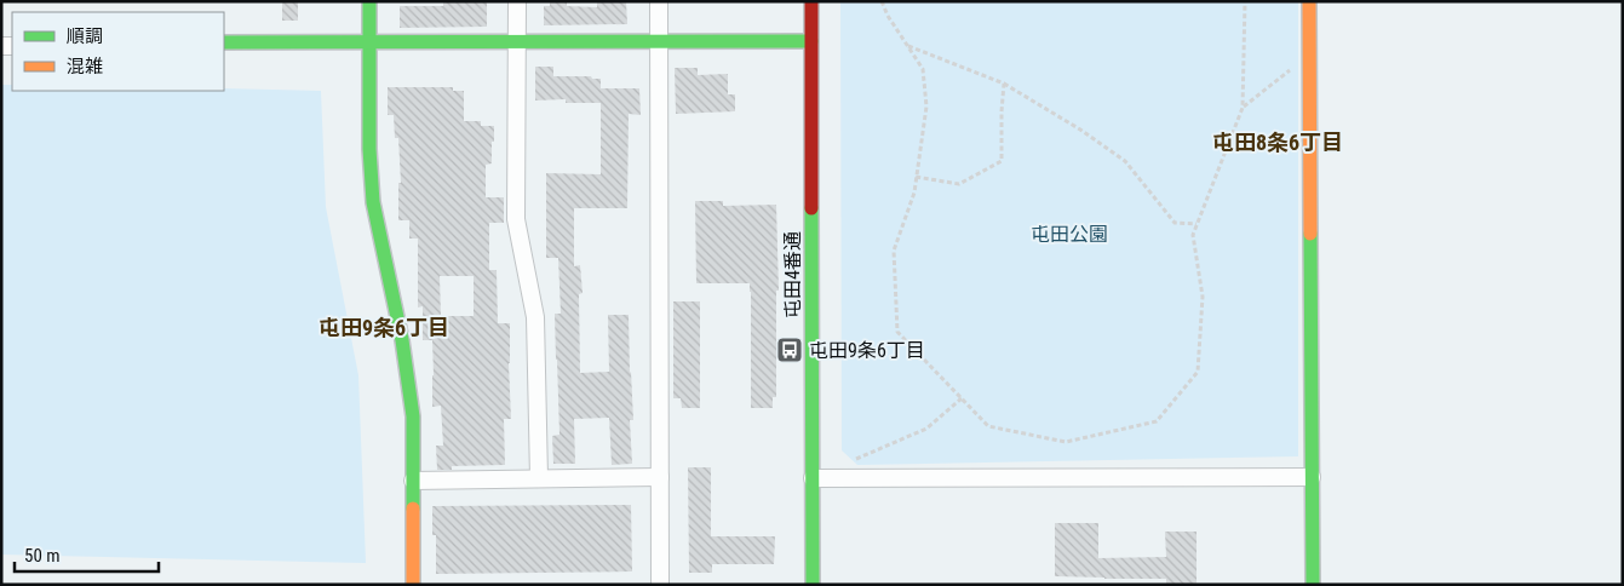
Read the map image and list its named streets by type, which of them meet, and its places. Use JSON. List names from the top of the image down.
{
  "streets": {
    "street": ["屯田4番通"]
  },
  "districts": ["屯田8条6丁目", "屯田9条6丁目"],
  "parks": ["屯田公園"],
  "places": {
    "bus stop": ["屯田9条6丁目"]
  },
  "legend": ["順調", "混雑"],
  "scale_bar": "50 m"
}
